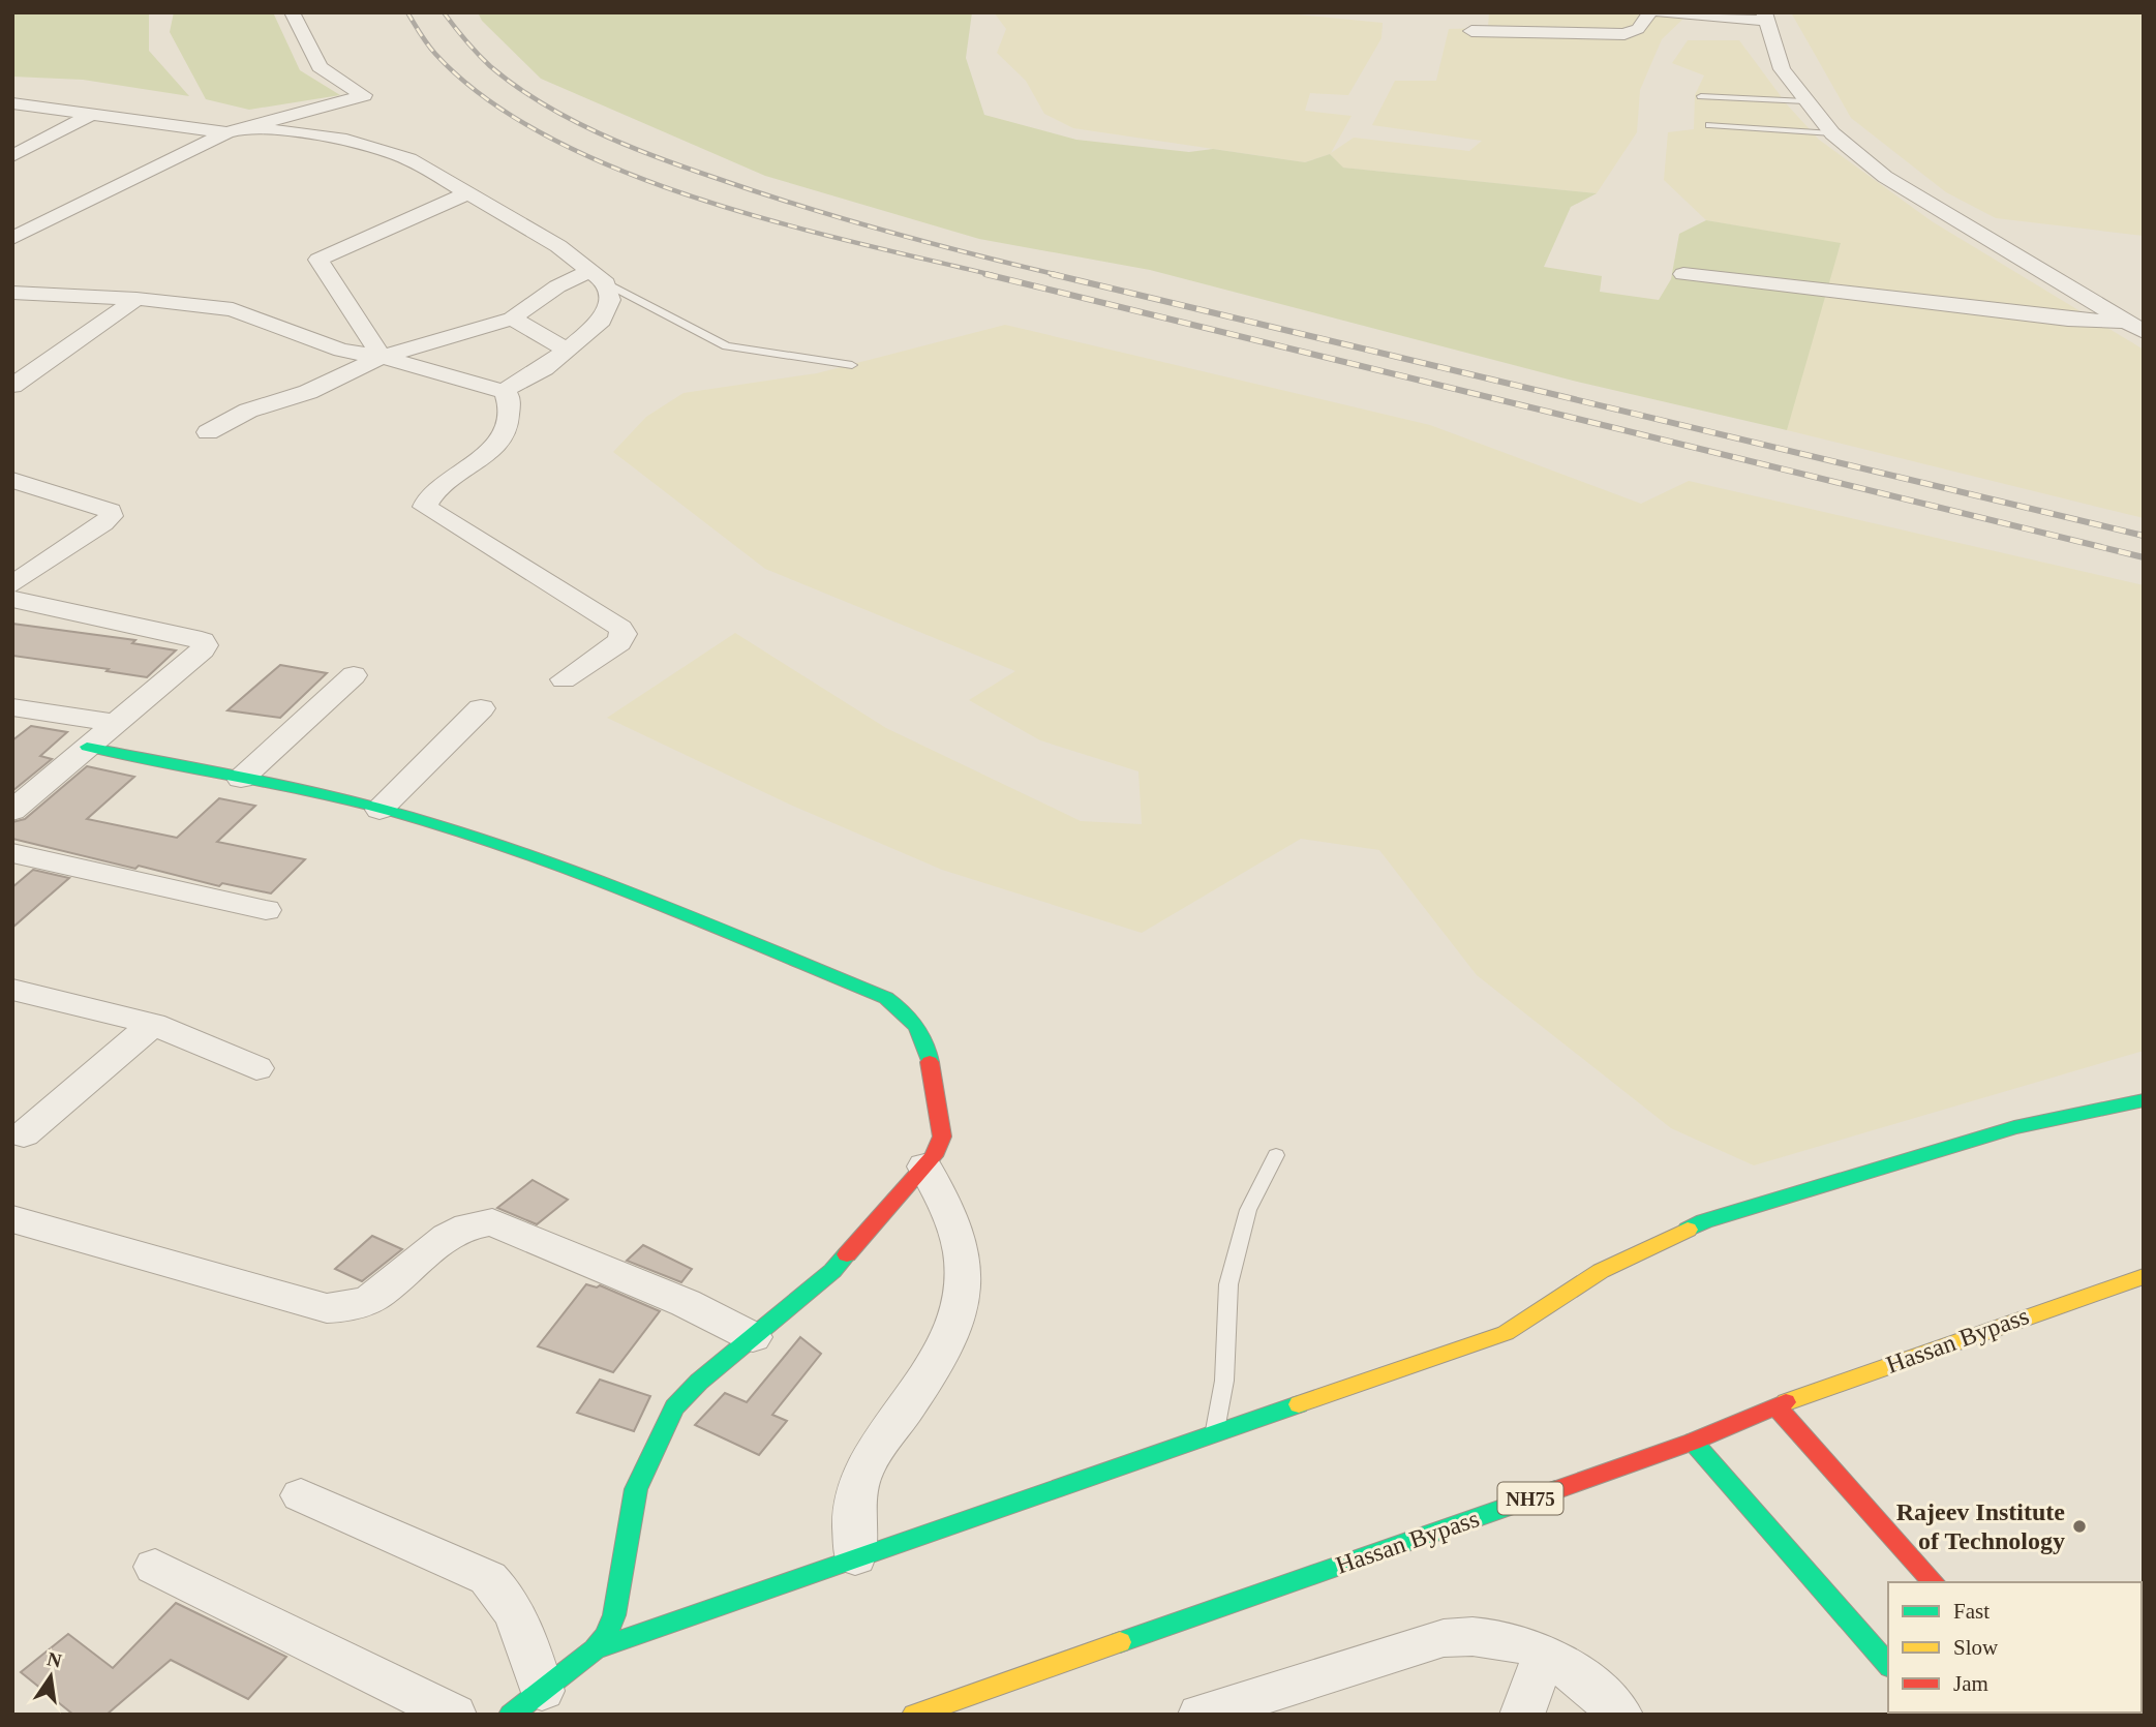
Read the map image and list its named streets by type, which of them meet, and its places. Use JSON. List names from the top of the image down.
{
  "streets": {
    "main road": ["Hassan Bypass", "NH75"]
  },
  "places": ["Rajeev Institute of Technology"],
  "legend": ["Fast", "Slow", "Jam"],
  "north": "top"
}
